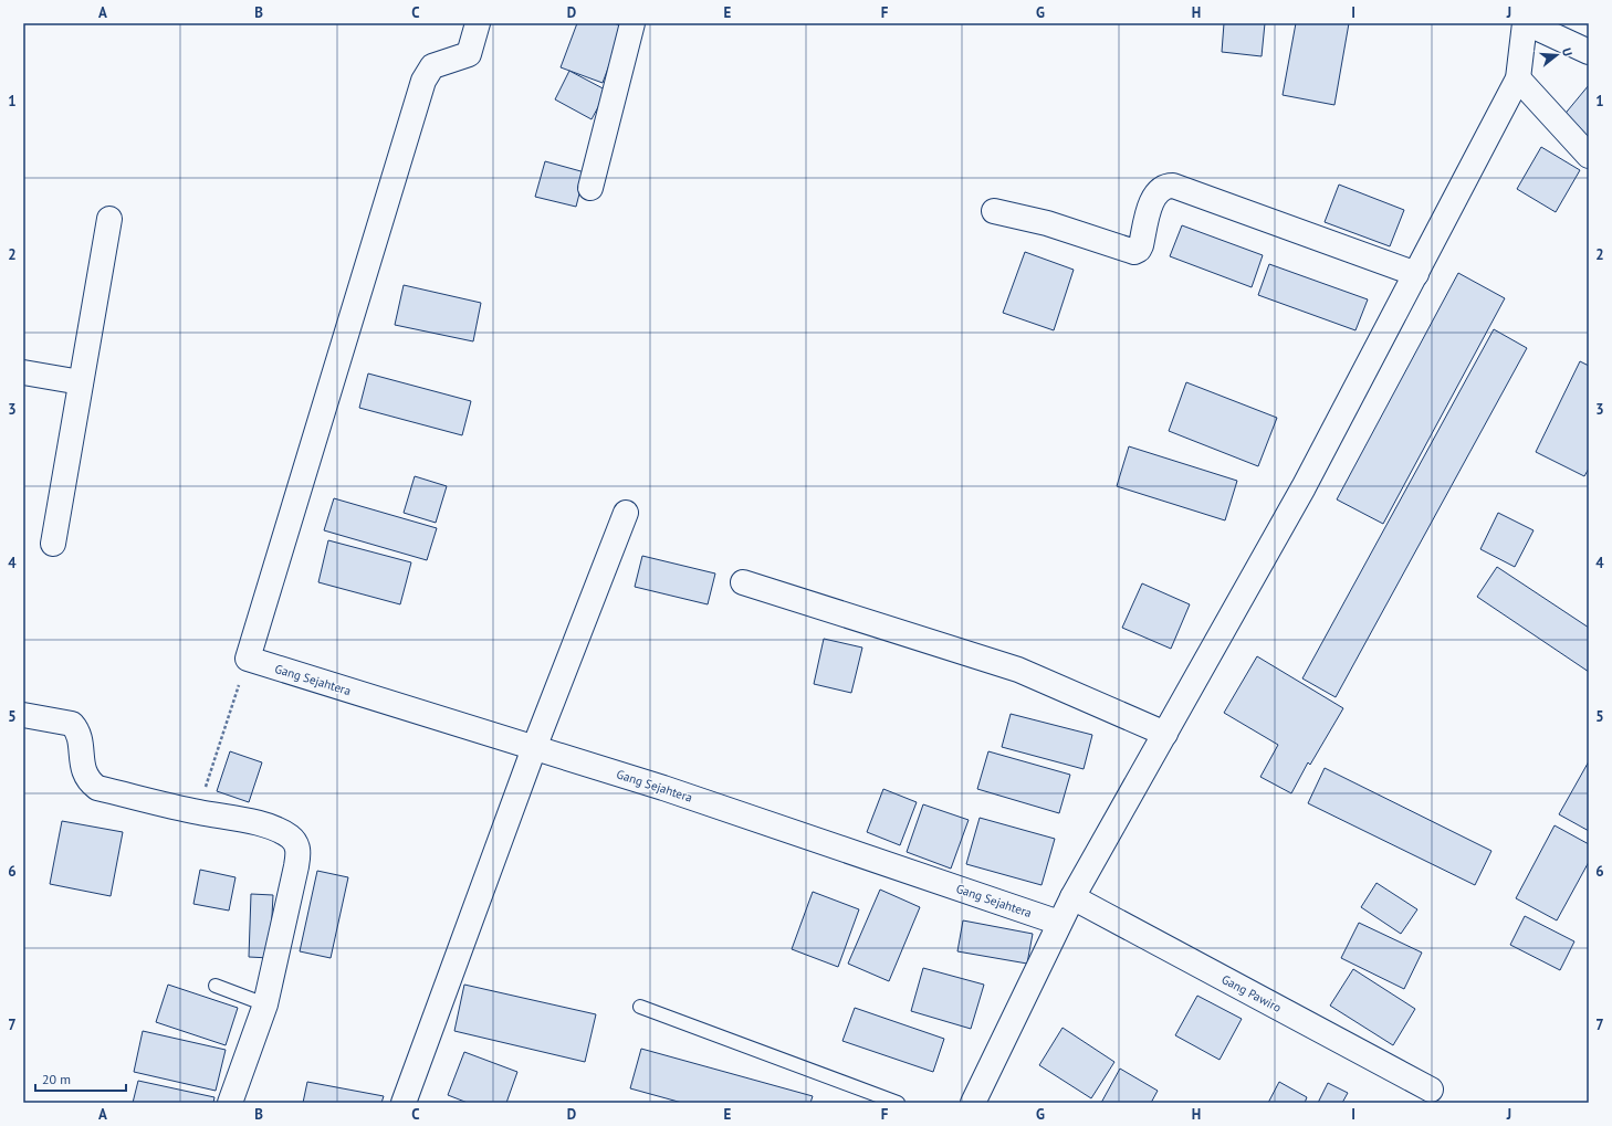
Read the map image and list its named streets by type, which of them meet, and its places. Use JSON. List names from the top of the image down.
{
  "streets": {
    "street": ["Gang Sejahtera", "Gang Pawiro"]
  },
  "scale_bar": "20 m",
  "north": "right",
  "grid": {
    "columns": [
      "A",
      "B",
      "C",
      "D",
      "E",
      "F",
      "G",
      "H",
      "I",
      "J"
    ],
    "rows": [
      "1",
      "2",
      "3",
      "4",
      "5",
      "6",
      "7"
    ]
  }
}
